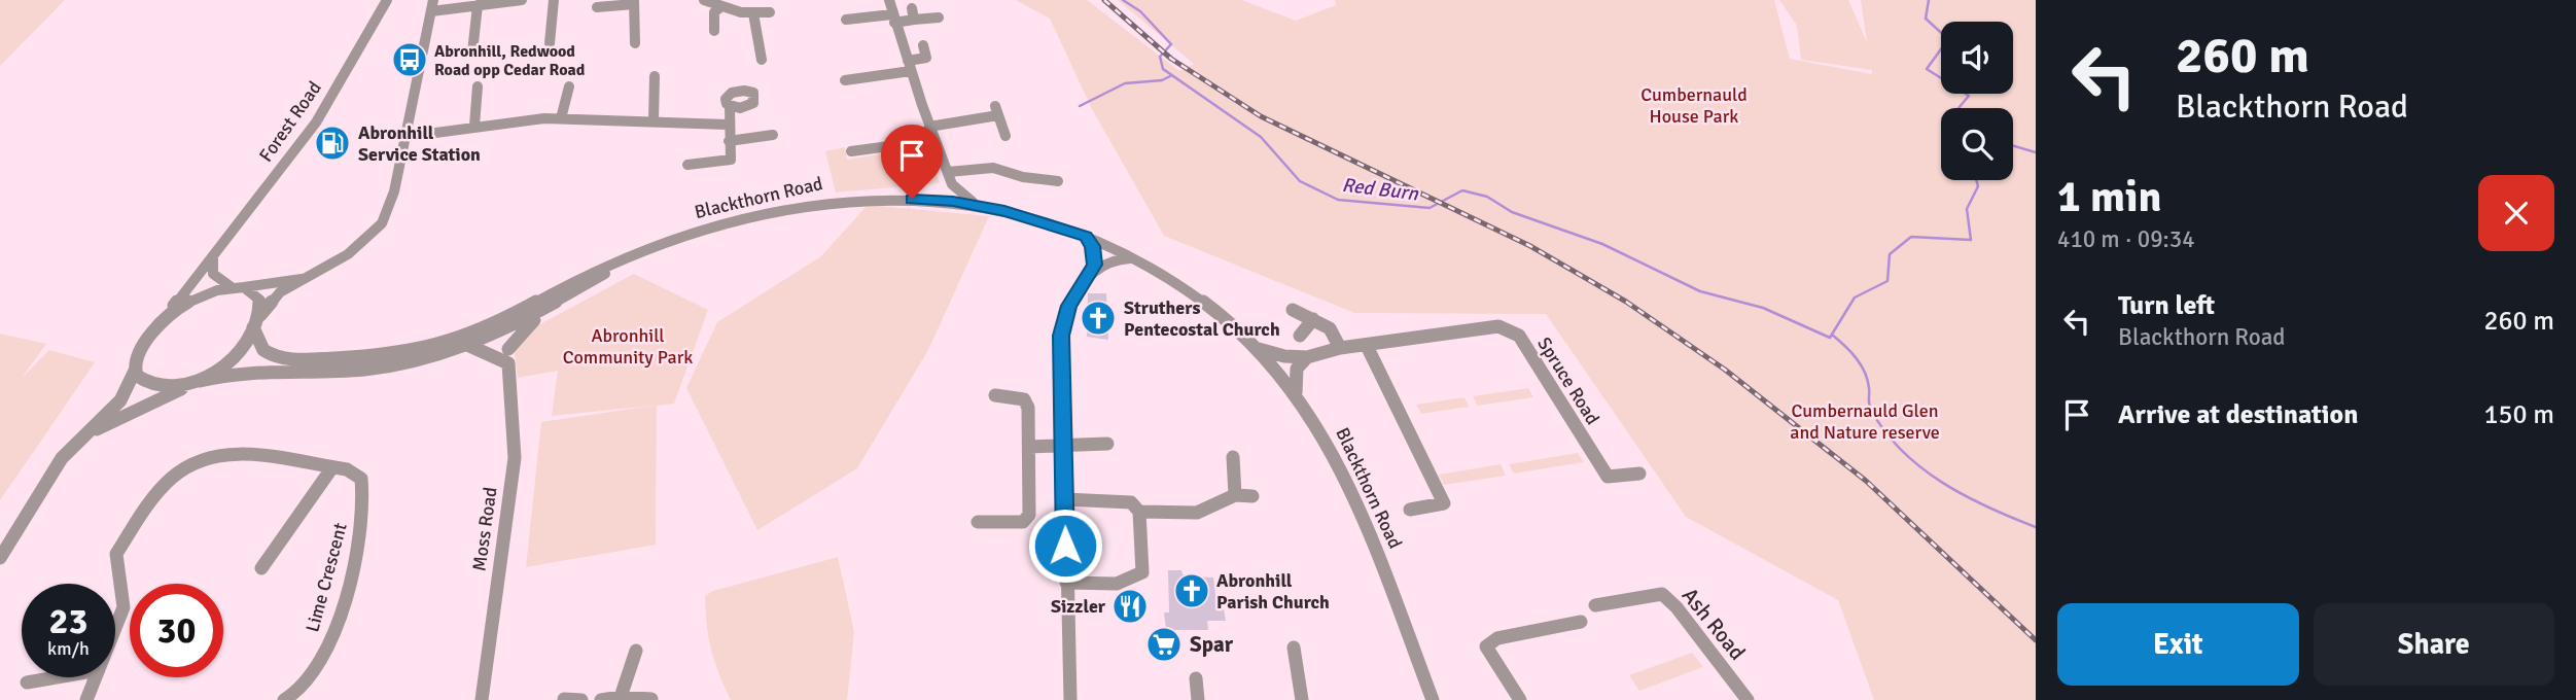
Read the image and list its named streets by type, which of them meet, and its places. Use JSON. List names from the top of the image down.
{
  "streets": {
    "street": [
      "Forest Road",
      "Blackthorn Road",
      "Spruce Road",
      "Moss Road",
      "Lime Crescent",
      "Ash Road"
    ]
  },
  "crossings": [
    ["Blackthorn Road", "Spruce Road"],
    ["Blackthorn Road", "Moss Road"]
  ],
  "water": ["Red Burn"],
  "parks": ["Cumbernauld House Park", "Abronhill Community Park", "Cumbernauld Glen and Nature reserve"],
  "places": {
    "bus stop": ["Abronhill, Redwood Road opp Cedar Road"],
    "fuel station": ["Abronhill Service Station"],
    "church": ["Struthers Pentecostal Church", "Abronhill Parish Church"],
    "restaurant": ["Sizzler"],
    "supermarket": ["Spar"]
  },
  "page": {
    "turn": ["260 m", "Blackthorn Road"],
    "heading": ["1 min", "410 m · 09:34"],
    "list": [
      {
        "name": "Turn left",
        "note": "Blackthorn Road",
        "value": "260 m"
      },
      {
        "name": "Arrive at destination",
        "value": "150 m"
      }
    ],
    "speed": "23 km/h",
    "limit": "30",
    "buttons": ["Exit", "Share"]
  }
}
